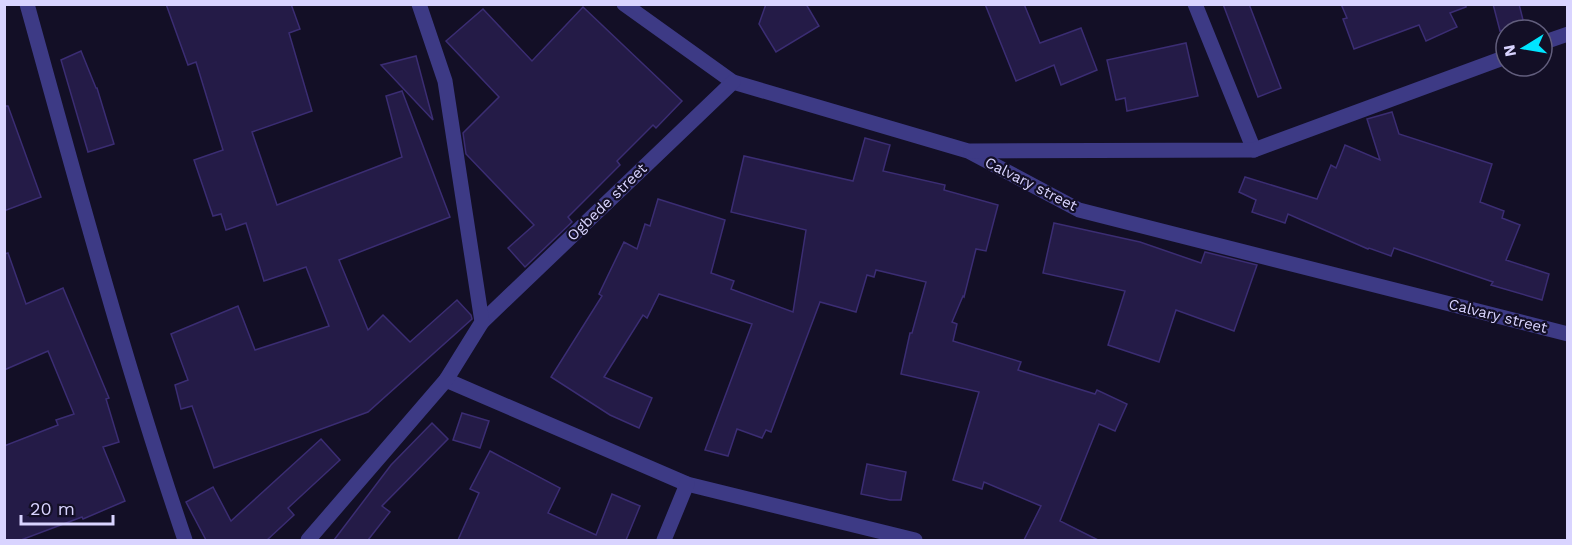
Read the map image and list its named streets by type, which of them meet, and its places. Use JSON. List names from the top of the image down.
{
  "streets": {
    "street": ["Calvary street", "Ogbede street"]
  },
  "crossings": [
    ["Calvary street", "Ogbede street"]
  ],
  "scale_bar": "20 m",
  "north": "left"
}
